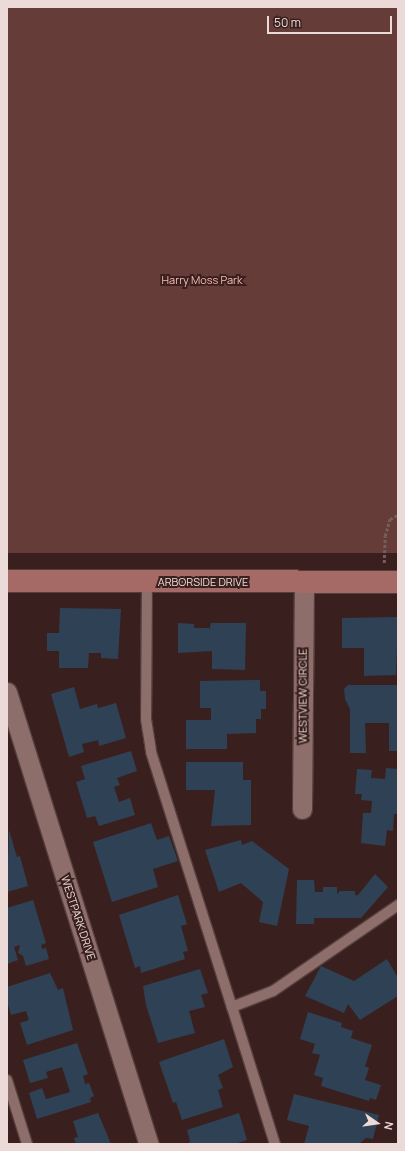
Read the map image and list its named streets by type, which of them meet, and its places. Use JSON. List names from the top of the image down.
{
  "streets": {
    "street": ["ARBORSIDE DRIVE", "WESTVIEW CIRCLE", "WESTPARK DRIVE"]
  },
  "crossings": [
    ["ARBORSIDE DRIVE", "WESTVIEW CIRCLE"]
  ],
  "parks": ["Harry Moss Park"],
  "scale_bar": "50 m",
  "north": "right"
}
